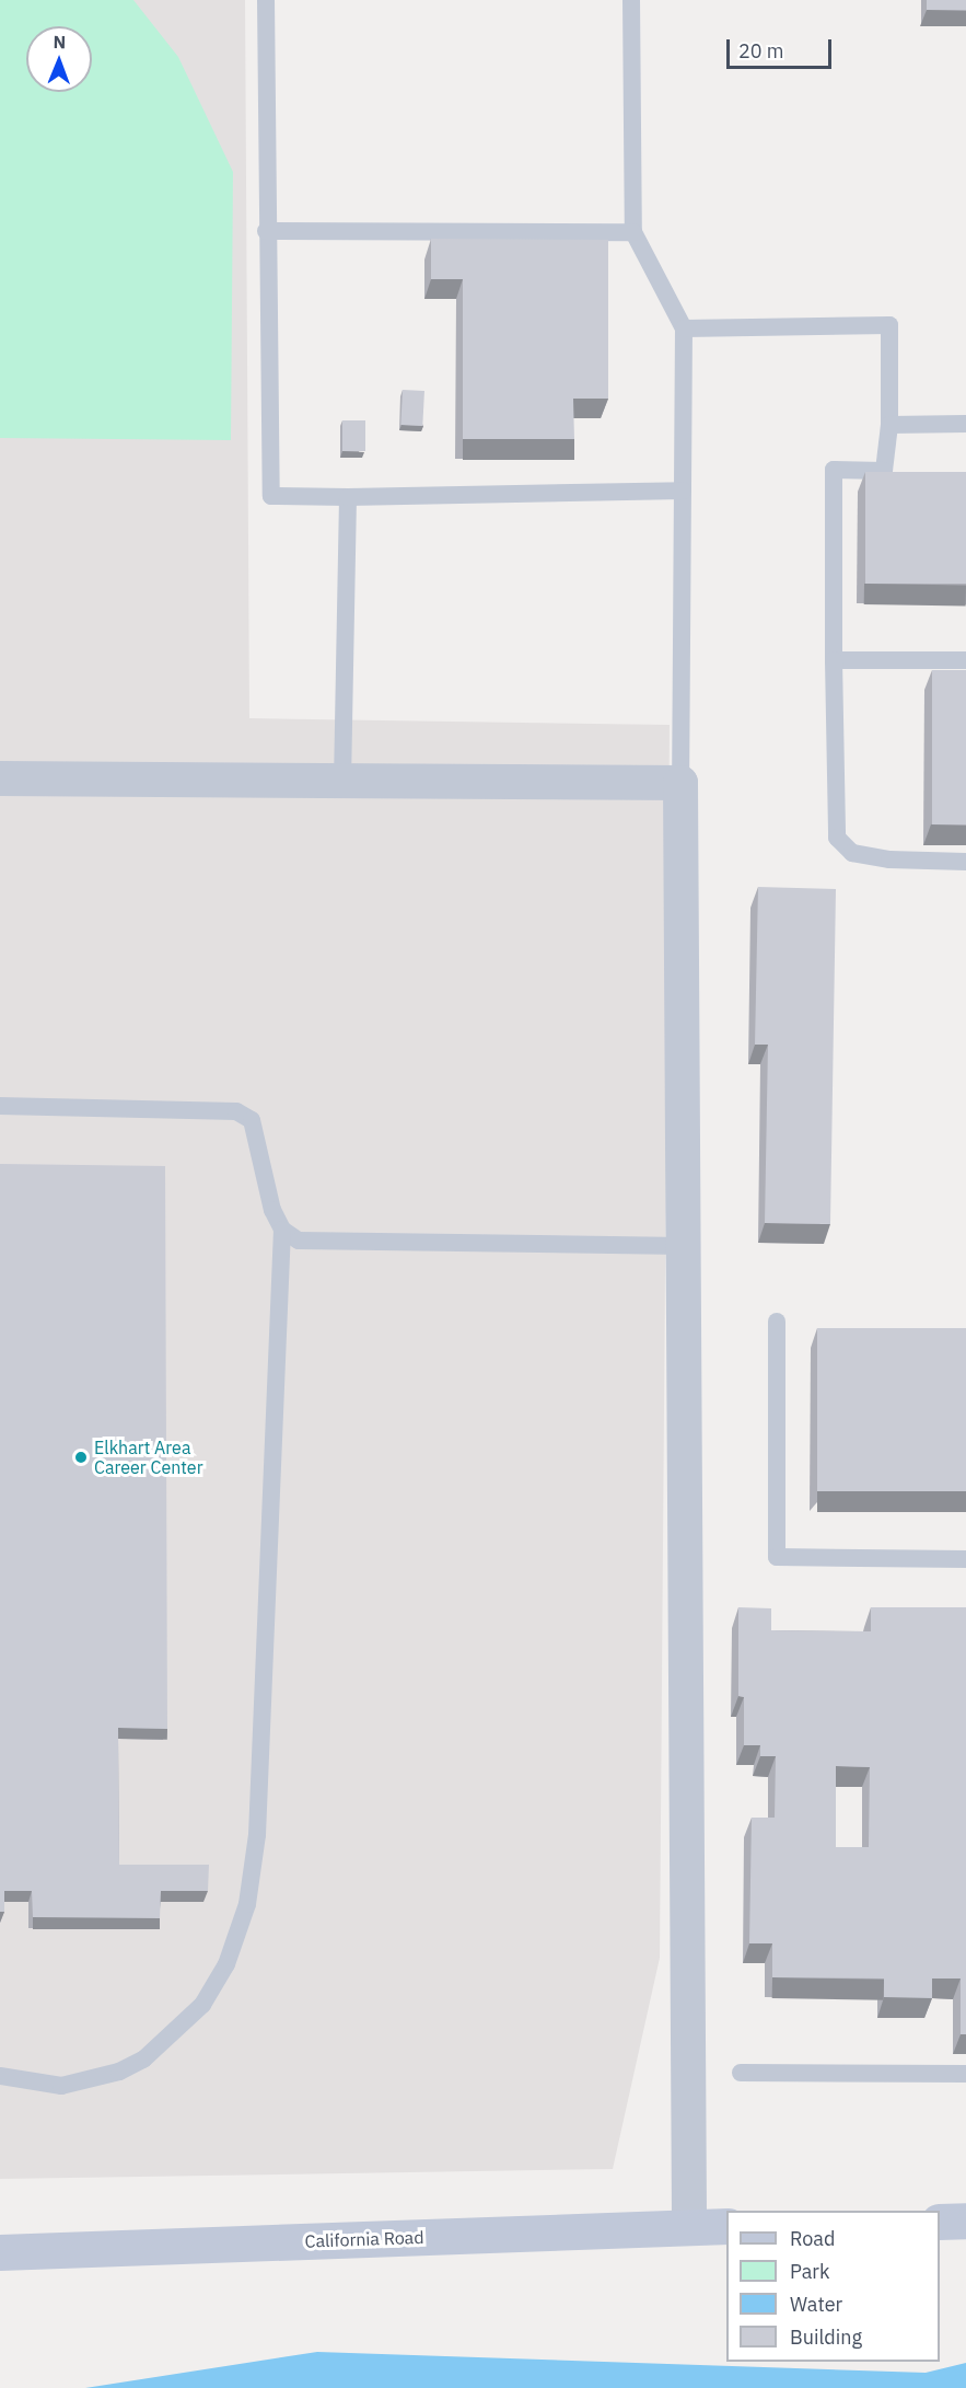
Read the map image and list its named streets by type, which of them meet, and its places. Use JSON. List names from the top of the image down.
{
  "streets": {
    "main road": ["California Road"]
  },
  "places": ["Elkhart Area Career Center"],
  "legend": [
    "Road",
    "Park",
    "Water",
    "Building"
  ],
  "scale_bar": "20 m",
  "north": "top"
}
